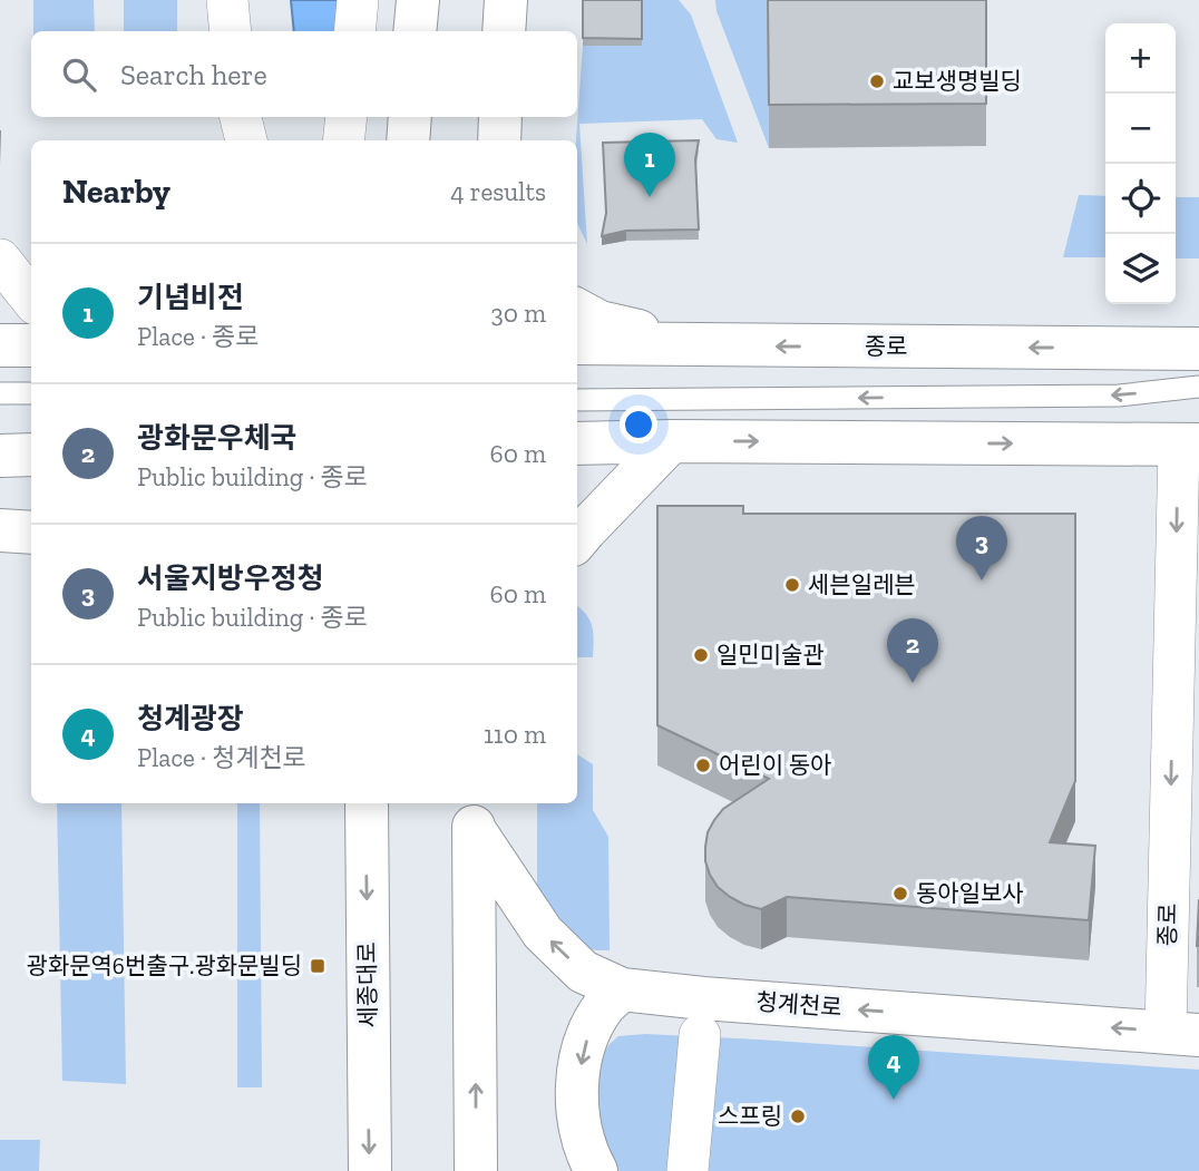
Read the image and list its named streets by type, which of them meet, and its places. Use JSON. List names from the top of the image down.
{
  "streets": {
    "main road": ["종로", "세종대로", "청계천로"]
  },
  "crossings": [
    ["종로", "청계천로"]
  ],
  "one_way": ["청계천로"],
  "places": {
    "other": [
      "교보생명빌딩",
      "세븐일레븐",
      "일민미술관",
      "어린이 동아",
      "동아일보사",
      "스프링"
    ],
    "transit": ["광화문역6번출구.광화문빌딩"]
  },
  "page": {
    "map_buttons": ["+", "−"],
    "search": "Search here",
    "pins": [
      "1",
      "3",
      "2",
      "4"
    ],
    "heading": ["Nearby", "4 results"],
    "list": [
      {
        "mark": "1",
        "name": "기념비전",
        "note": "Place · 종로",
        "value": "30 m"
      },
      {
        "mark": "2",
        "name": "광화문우체국",
        "note": "Public building · 종로",
        "value": "60 m"
      },
      {
        "mark": "3",
        "name": "서울지방우정청",
        "note": "Public building · 종로",
        "value": "60 m"
      },
      {
        "mark": "4",
        "name": "청계광장",
        "note": "Place · 청계천로",
        "value": "110 m"
      }
    ]
  }
}
